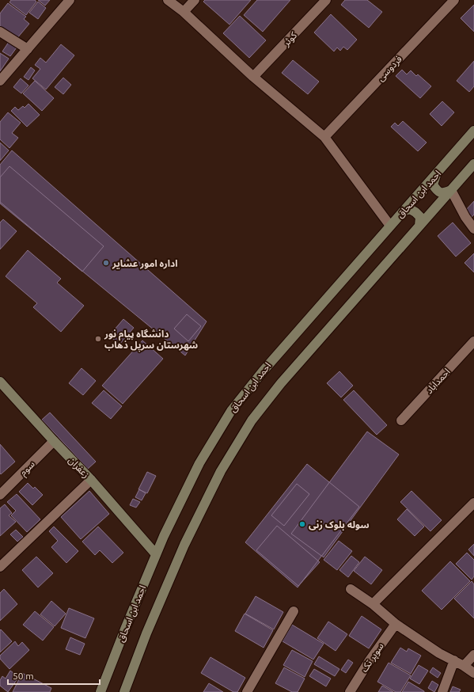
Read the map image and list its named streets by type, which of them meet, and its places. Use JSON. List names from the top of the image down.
{
  "streets": {
    "main road": ["احمد ابن اسحاق", "زعفران"],
    "street": [
      "کوثر",
      "فردوسی",
      "احمداباد",
      "سوم",
      "سوپر تک"
    ]
  },
  "crossings": [
    ["احمد ابن اسحاق", "زعفران"],
    ["زعفران", "سوم"]
  ],
  "places": ["اداره امور عشایر", "دانشگاه پیام نور شهرستان سرپل ذهاب", "سوله بلوک زنی"],
  "scale_bar": "50 m"
}
